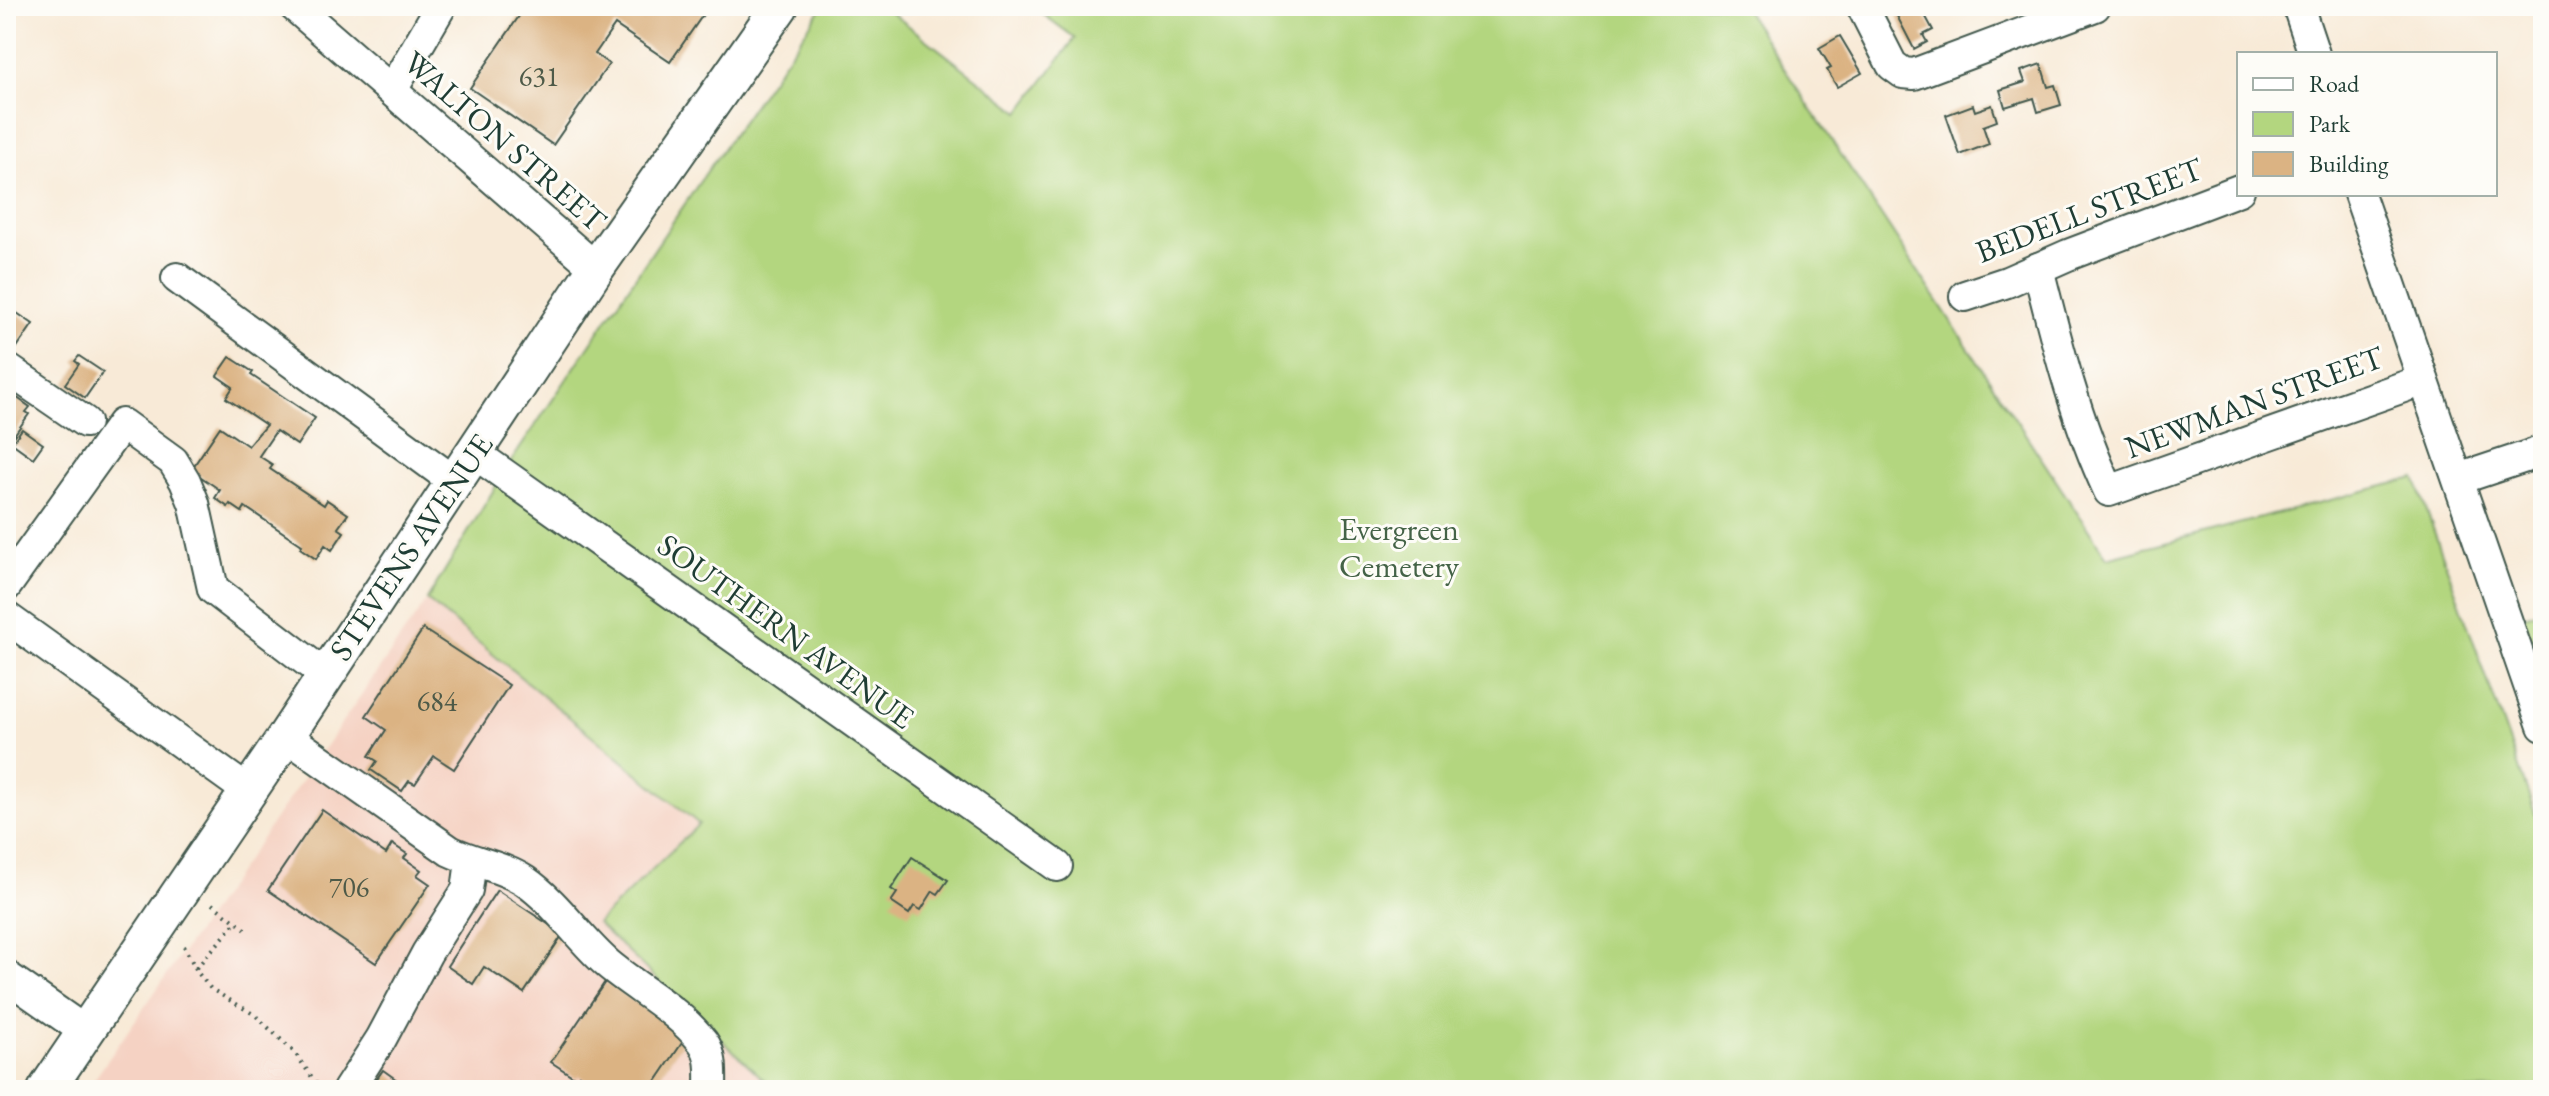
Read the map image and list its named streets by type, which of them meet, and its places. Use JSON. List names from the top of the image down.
{
  "streets": {
    "main road": ["STEVENS AVENUE"],
    "street": [
      "WALTON STREET",
      "BEDELL STREET",
      "NEWMAN STREET",
      "SOUTHERN AVENUE"
    ]
  },
  "crossings": [
    ["WALTON STREET", "STEVENS AVENUE"],
    ["BEDELL STREET", "NEWMAN STREET"],
    ["STEVENS AVENUE", "SOUTHERN AVENUE"]
  ],
  "parks": ["Evergreen Cemetery"],
  "house_numbers": ["631", "684", "706"],
  "legend": ["Road", "Park", "Building"]
}
